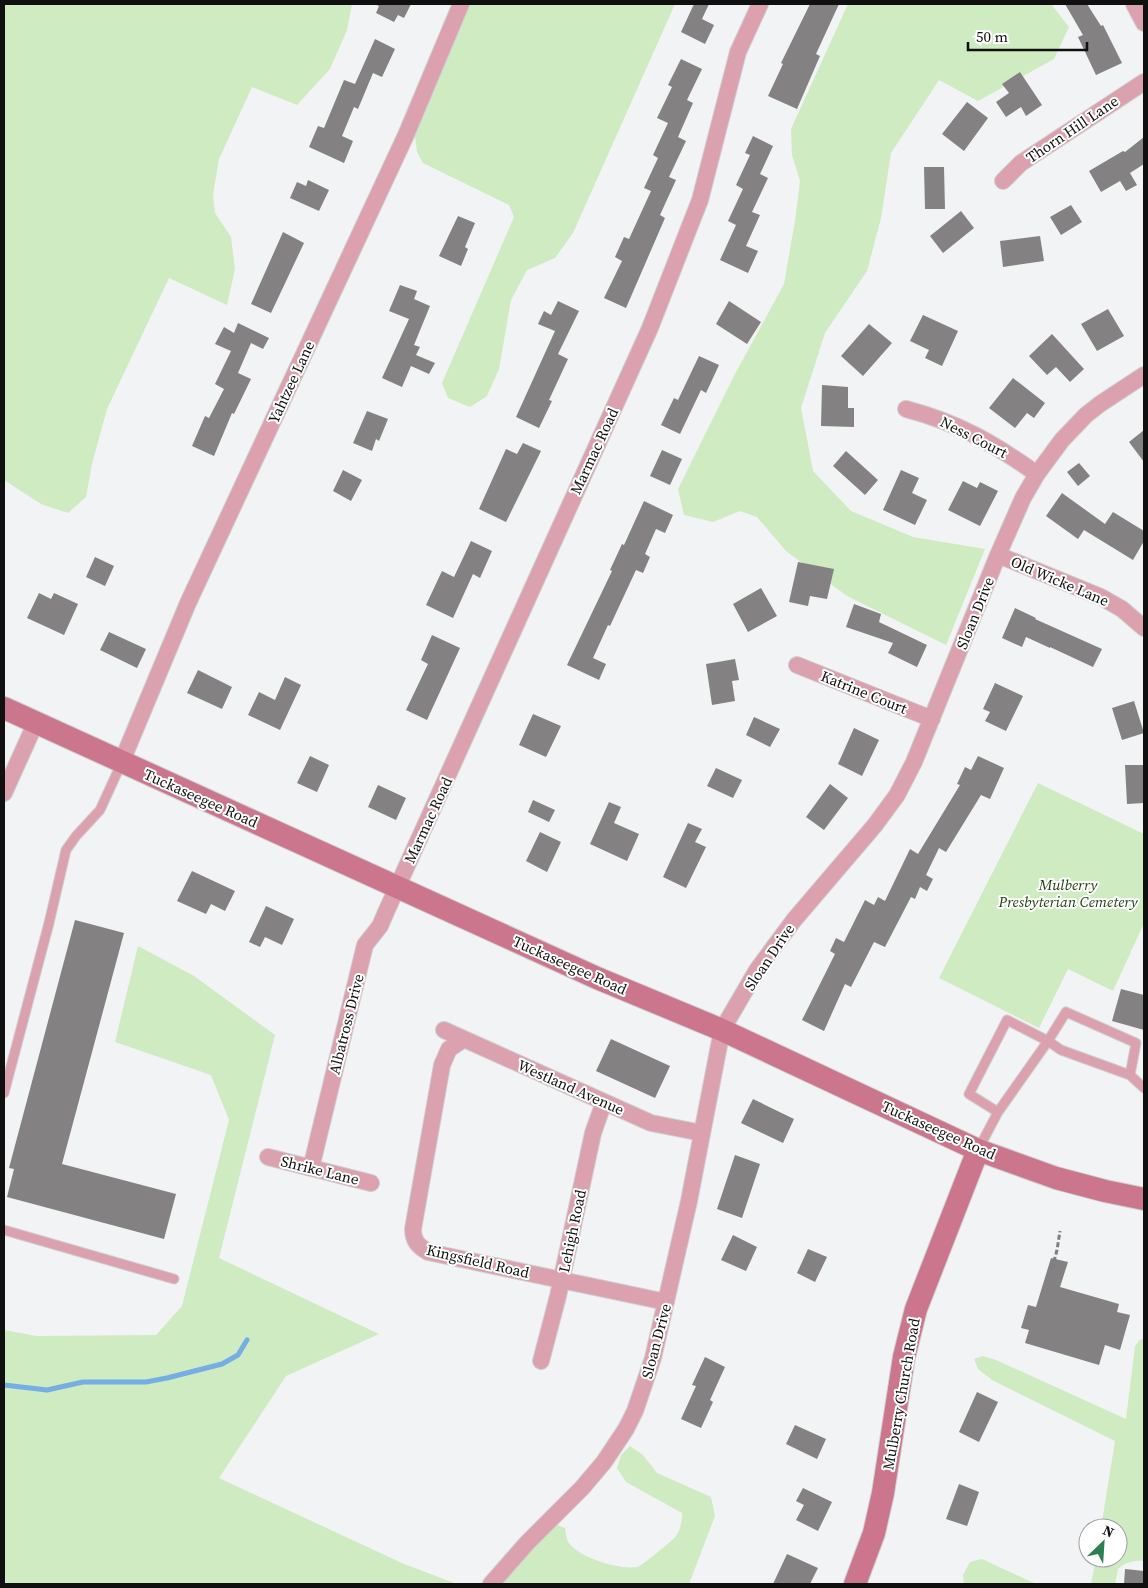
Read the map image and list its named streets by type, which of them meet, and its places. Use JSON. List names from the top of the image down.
{
  "streets": {
    "street": [
      "Thorn Hill Lane",
      "Yahtzee Lane",
      "Ness Court",
      "Marmac Road",
      "Old Wicke Lane",
      "Sloan Drive",
      "Katrine Court",
      "Tuckaseegee Road",
      "Albatross Drive",
      "Westland Avenue",
      "Shrike Lane",
      "Lehigh Road",
      "Kingsfield Road",
      "Mulberry Church Road"
    ]
  },
  "crossings": [
    ["Yahtzee Lane", "Tuckaseegee Road"],
    ["Ness Court", "Sloan Drive"],
    ["Marmac Road", "Tuckaseegee Road"],
    ["Marmac Road", "Albatross Drive"],
    ["Old Wicke Lane", "Sloan Drive"],
    ["Sloan Drive", "Katrine Court"],
    ["Sloan Drive", "Tuckaseegee Road"],
    ["Sloan Drive", "Westland Avenue"],
    ["Sloan Drive", "Kingsfield Road"],
    ["Tuckaseegee Road", "Albatross Drive"],
    ["Tuckaseegee Road", "Mulberry Church Road"],
    ["Albatross Drive", "Shrike Lane"],
    ["Westland Avenue", "Lehigh Road"],
    ["Westland Avenue", "Kingsfield Road"],
    ["Lehigh Road", "Kingsfield Road"]
  ],
  "parks": ["Mulberry Presbyterian Cemetery"],
  "scale_bar": "50 m",
  "north": "top right"
}
